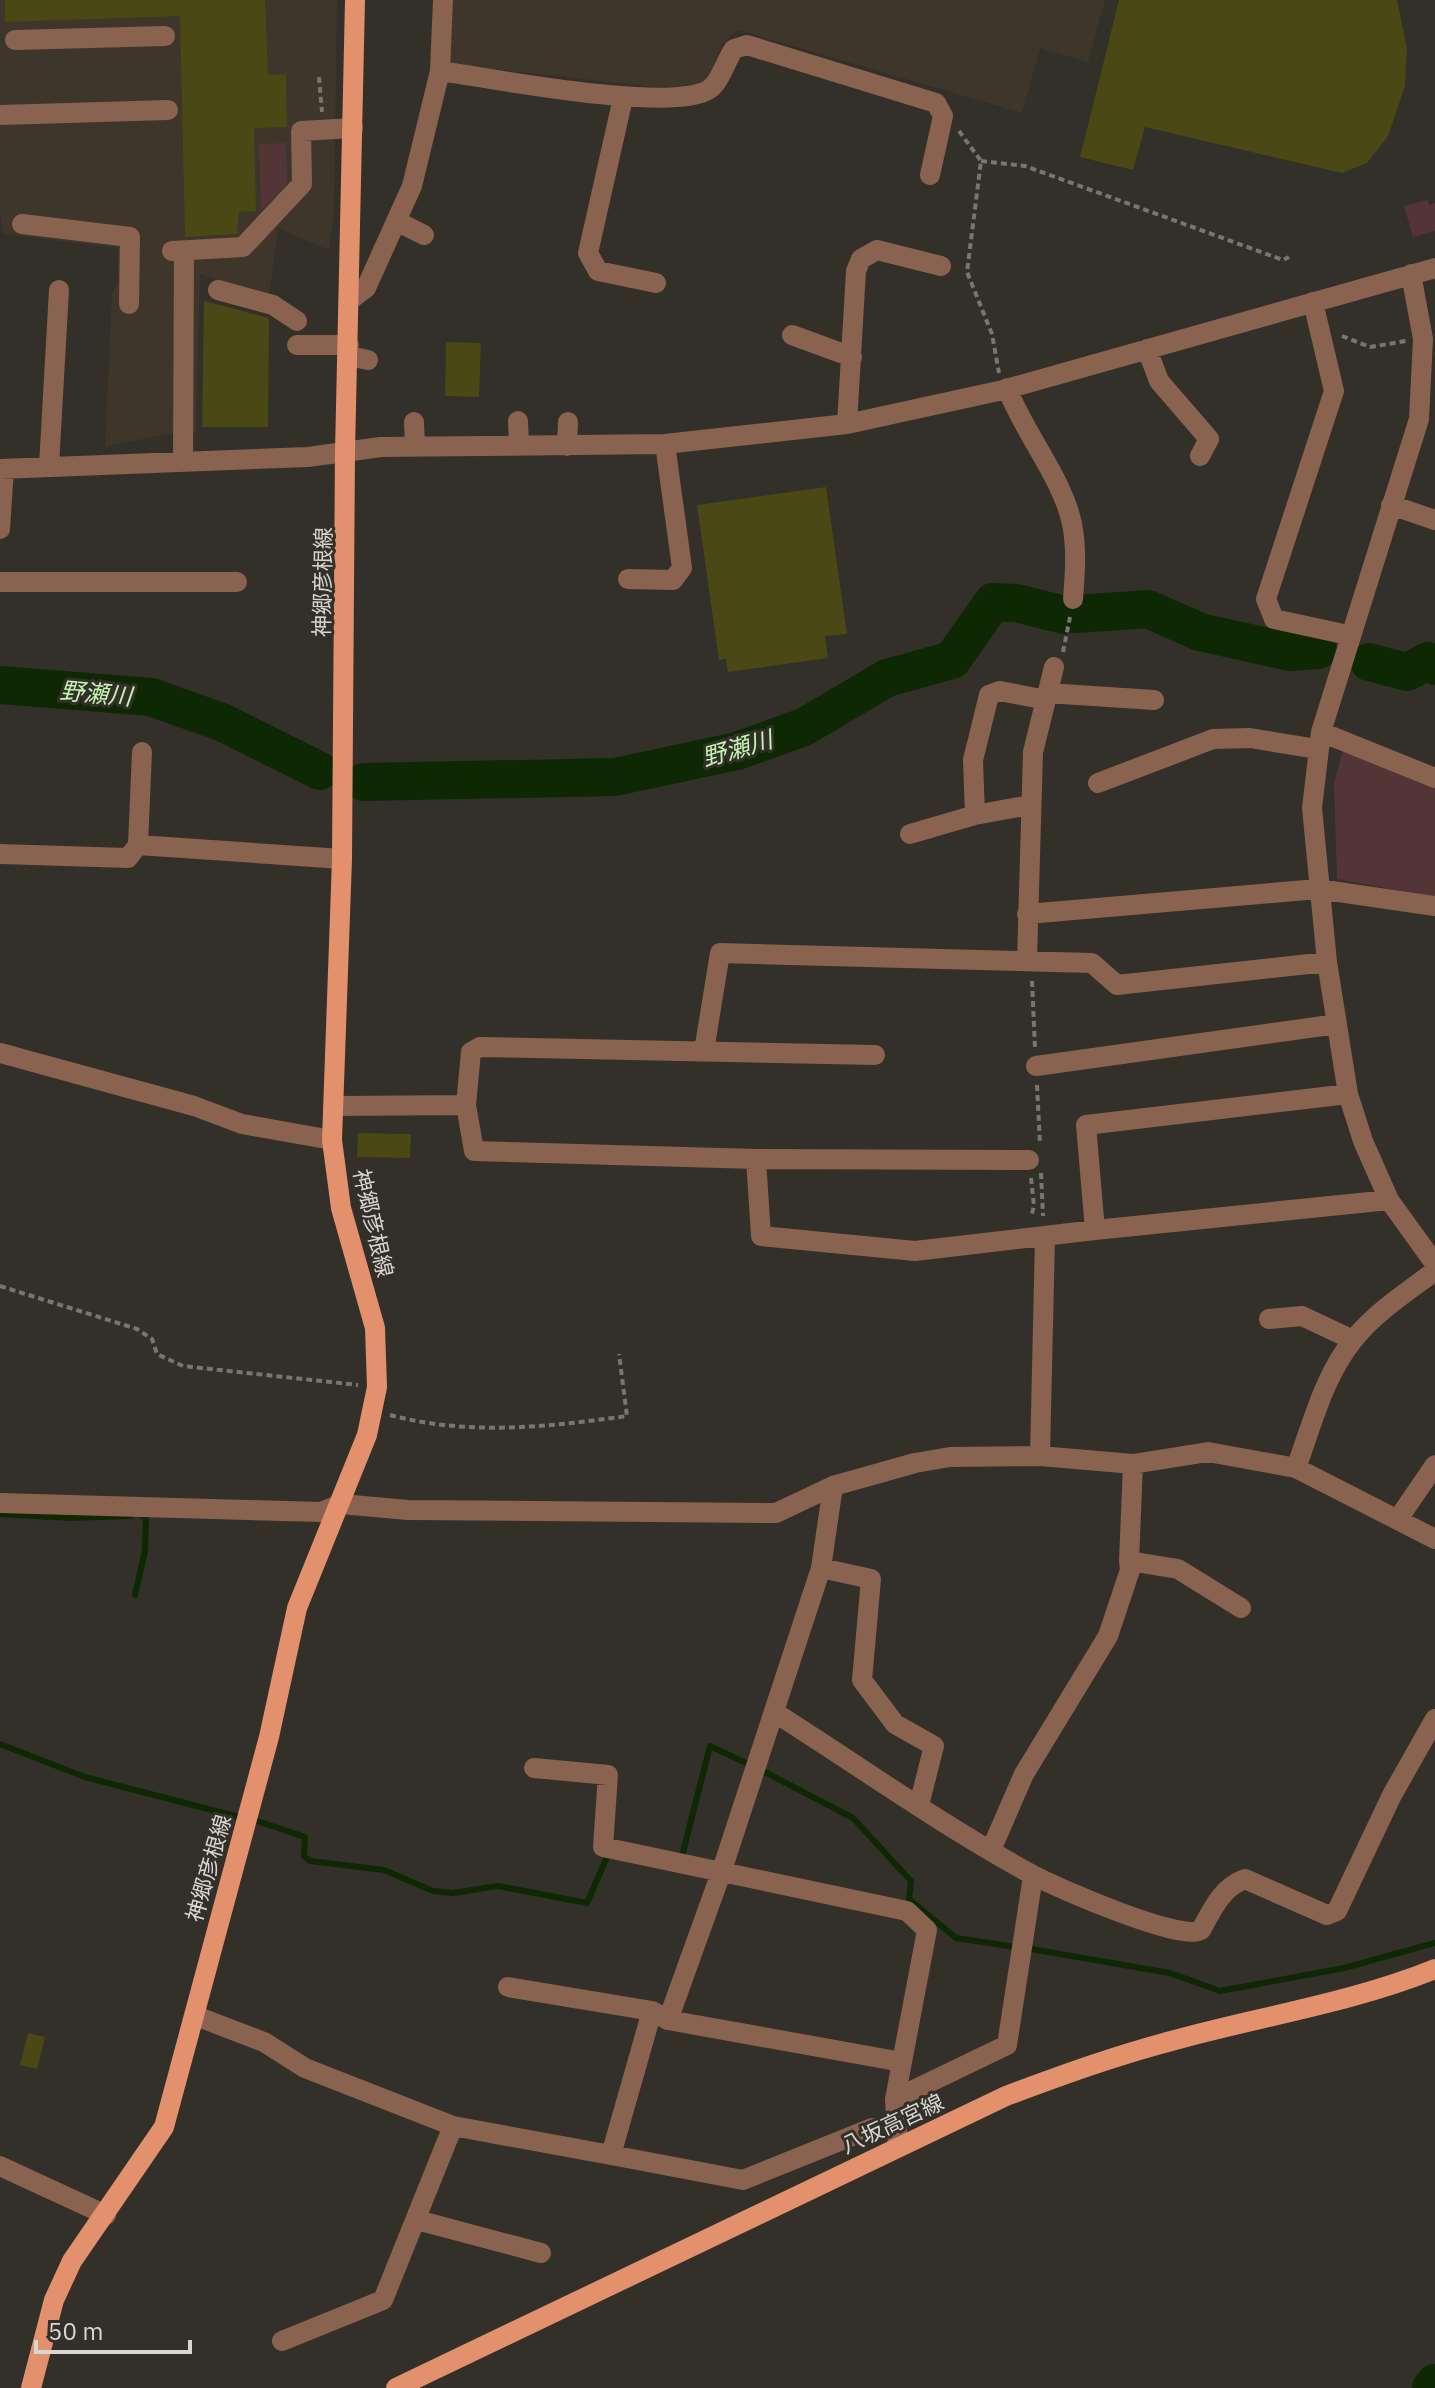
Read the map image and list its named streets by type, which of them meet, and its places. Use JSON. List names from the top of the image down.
{
  "streets": {
    "main road": ["神郷彦根線", "八坂高宮線"]
  },
  "water": ["野瀬川"],
  "scale_bar": "50 m"
}
